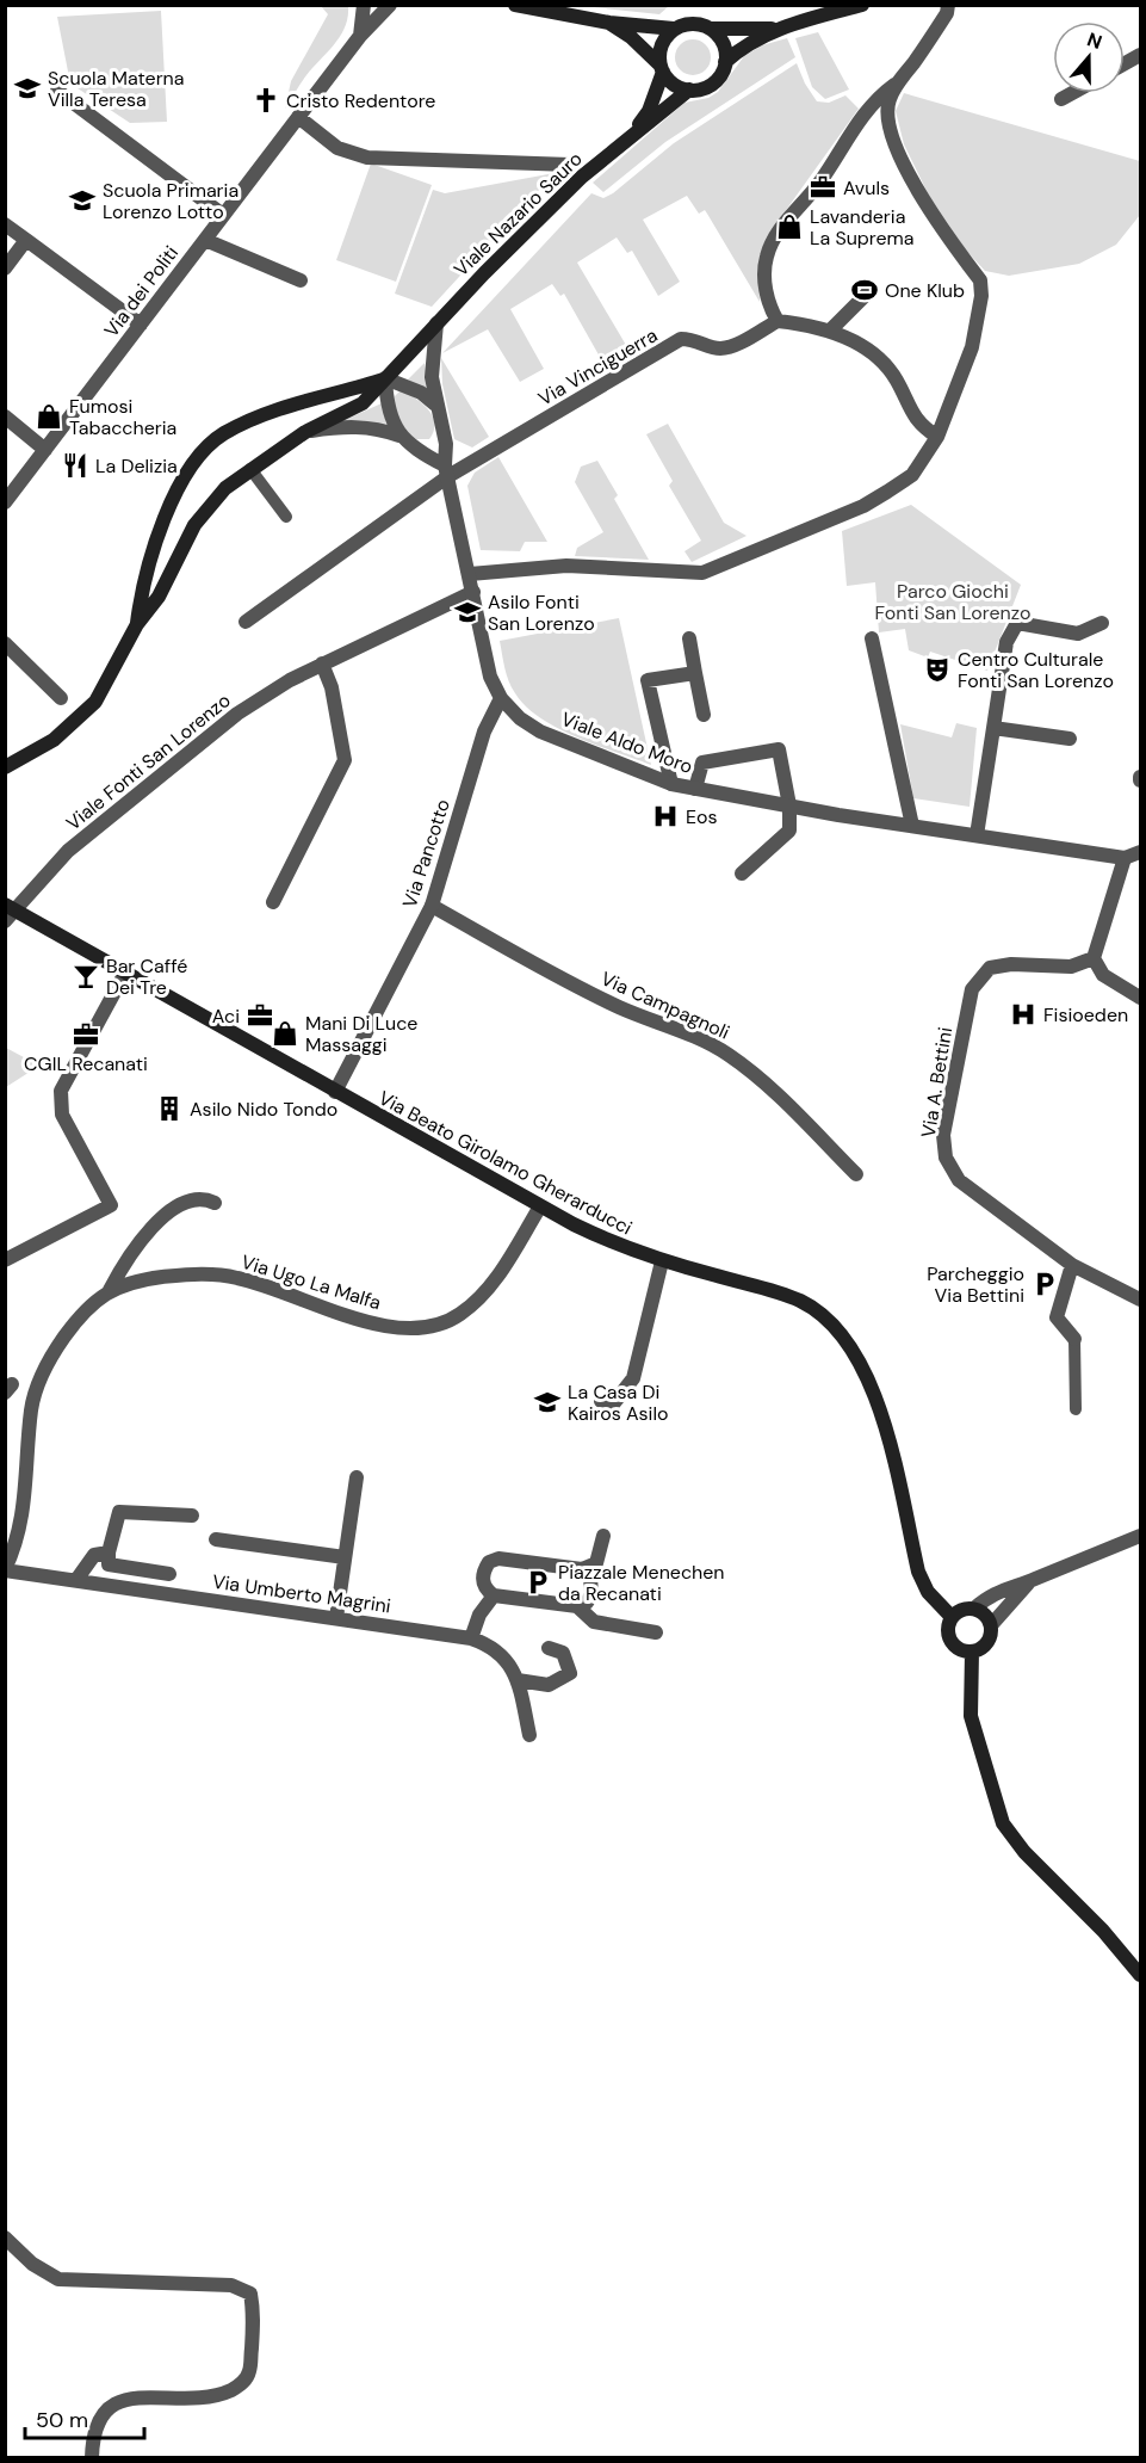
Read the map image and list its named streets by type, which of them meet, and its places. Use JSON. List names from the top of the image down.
{
  "streets": {
    "main road": ["Viale Nazario Sauro", "Via Beato Girolamo Gherarducci"],
    "street": [
      "Via dei Politi",
      "Via Vinciguerra",
      "Viale Aldo Moro",
      "Viale Fonti San Lorenzo",
      "Via Pancotto",
      "Via Campagnoli",
      "Via A. Bettini",
      "Via Ugo La Malfa",
      "Via Umberto Magrini"
    ]
  },
  "crossings": [
    ["Viale Nazario Sauro", "Viale Aldo Moro"],
    ["Via Vinciguerra", "Viale Aldo Moro"],
    ["Viale Aldo Moro", "Viale Fonti San Lorenzo"],
    ["Viale Aldo Moro", "Via Pancotto"],
    ["Viale Fonti San Lorenzo", "Via Beato Girolamo Gherarducci"],
    ["Via Pancotto", "Via Campagnoli"],
    ["Via Pancotto", "Via Beato Girolamo Gherarducci"],
    ["Via Beato Girolamo Gherarducci", "Via Ugo La Malfa"],
    ["Via Ugo La Malfa", "Via Umberto Magrini"]
  ],
  "parks": ["Parco Giochi Fonti San Lorenzo"],
  "places": {
    "school or university": [
      "Scuola Materna Villa Teresa",
      "Scuola Primaria Lorenzo Lotto",
      "Asilo Fonti San Lorenzo",
      "La Casa Di Kairos Asilo"
    ],
    "church": ["Cristo Redentore"],
    "office": ["Avuls", "Aci", "CGIL Recanati"],
    "shop": ["Lavanderia La Suprema", "Fumosi Tabaccheria", "Mani Di Luce Massaggi"],
    "sports": ["One Klub"],
    "restaurant": ["La Delizia"],
    "theatre": ["Centro Culturale Fonti San Lorenzo"],
    "hospital": ["Eos", "Fisioeden"],
    "bar": ["Bar Caffé Dei Tre"],
    "building": ["Asilo Nido Tondo"],
    "parking": ["Parcheggio Via Bettini", "Piazzale Menechen da Recanati"]
  },
  "scale_bar": "50 m",
  "north": "top"
}
